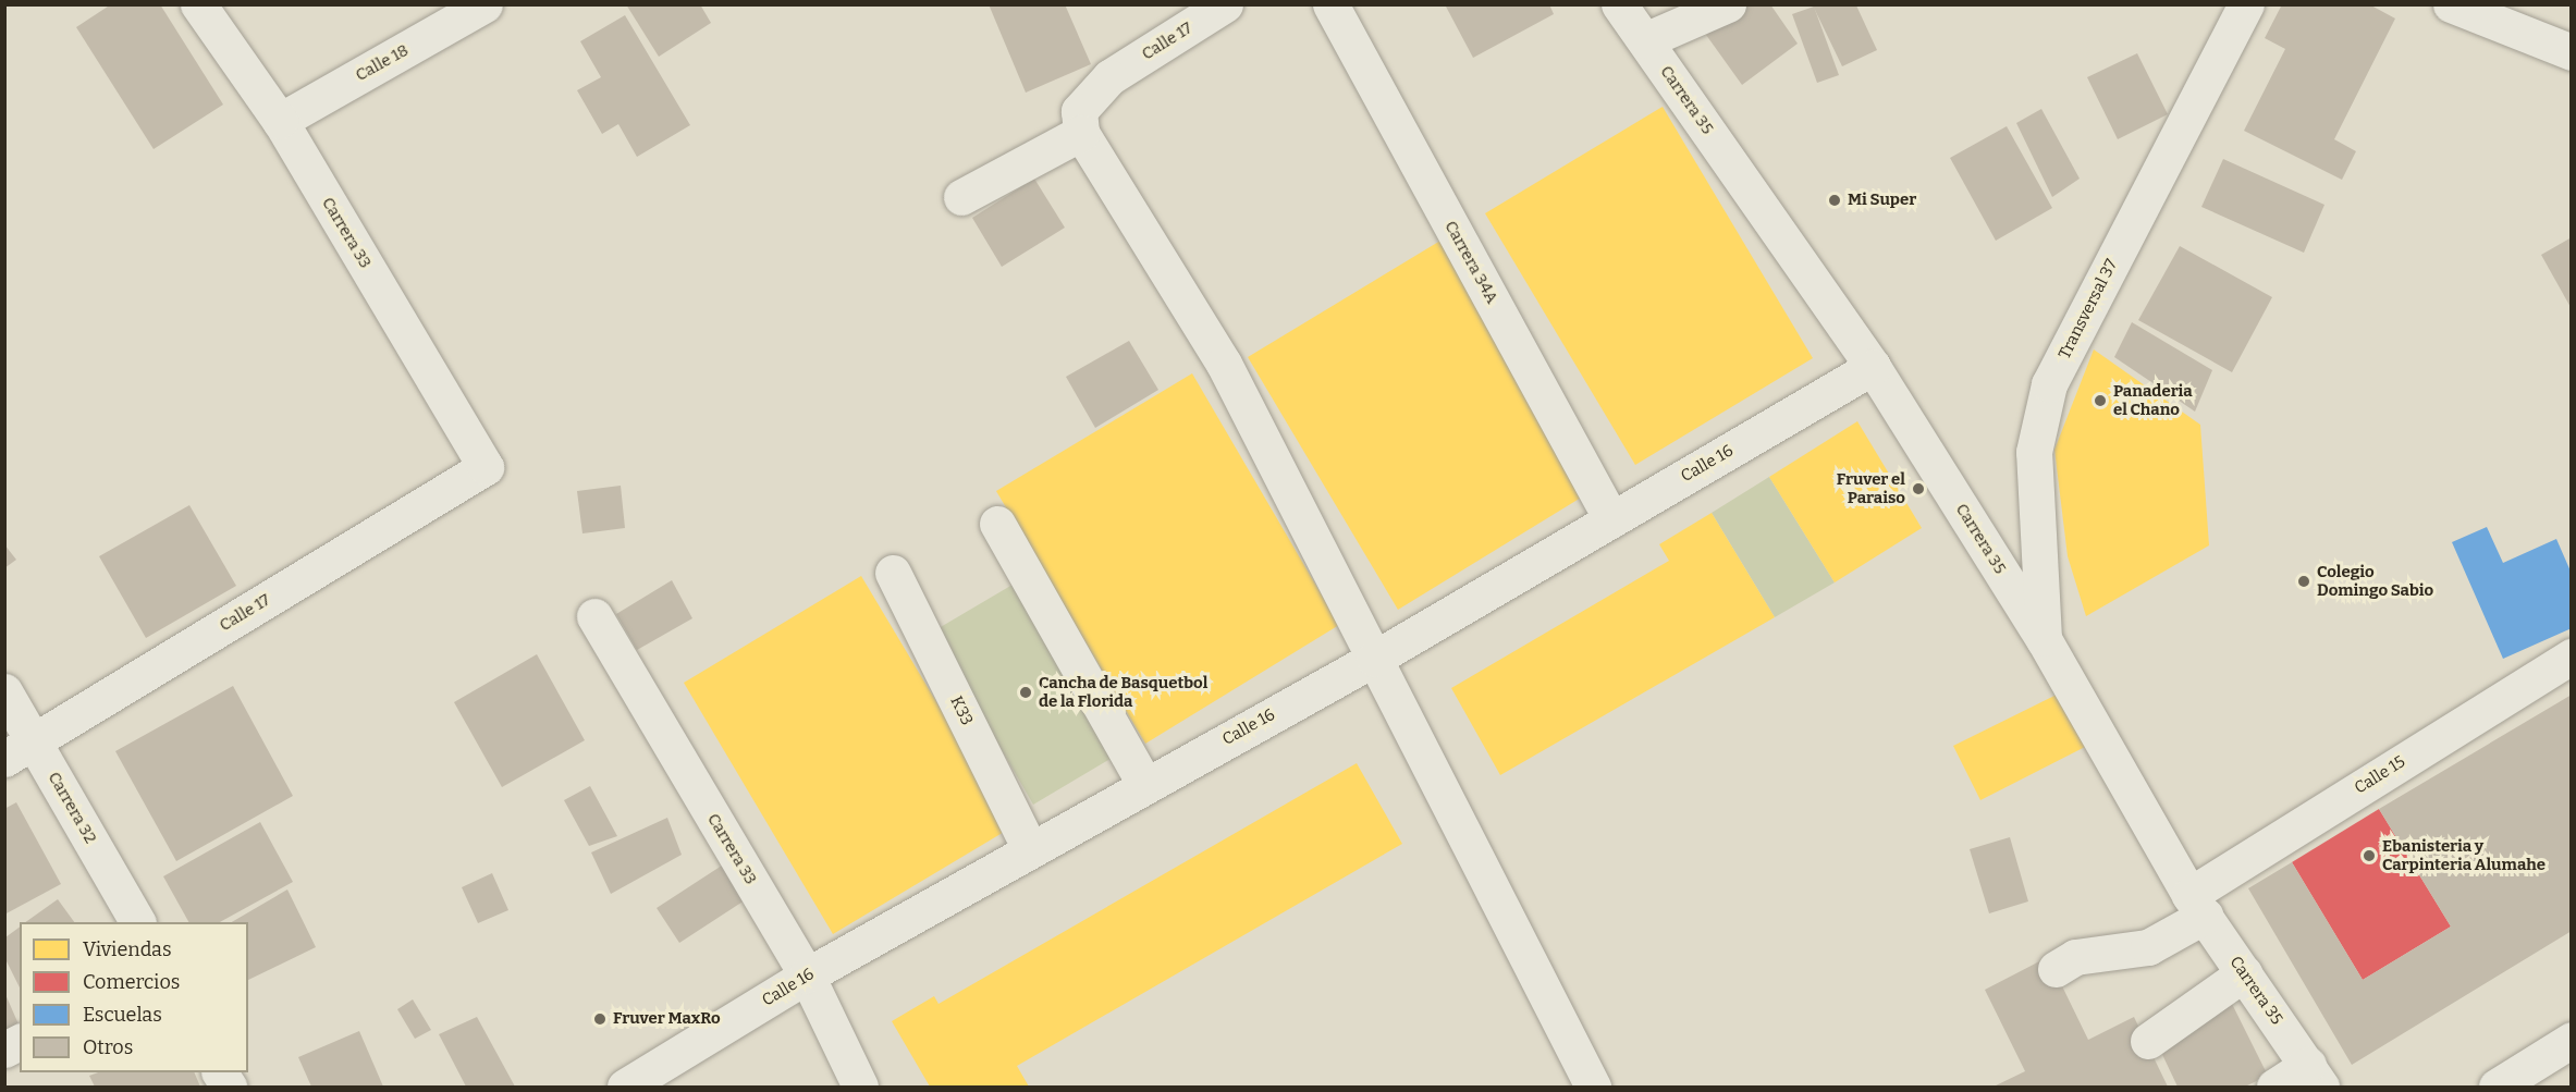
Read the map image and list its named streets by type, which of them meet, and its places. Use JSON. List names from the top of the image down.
{
  "streets": {
    "street": [
      "Calle 17",
      "Calle 18",
      "Carrera 35",
      "Carrera 33",
      "Carrera 34A",
      "Transversal 37",
      "Calle 16",
      "K33",
      "Calle 15",
      "Carrera 32"
    ]
  },
  "crossings": [
    ["Calle 17", "Carrera 33"],
    ["Calle 17", "Carrera 32"],
    ["Calle 18", "Carrera 33"],
    ["Carrera 35", "Transversal 37"],
    ["Carrera 35", "Calle 16"],
    ["Carrera 35", "Calle 15"],
    ["Carrera 33", "Calle 16"],
    ["Carrera 34A", "Calle 16"],
    ["Calle 16", "K33"]
  ],
  "places": [
    "Mi Super",
    "Panaderia el Chano",
    "Fruver el Paraiso",
    "Colegio Domingo Sabio",
    "Cancha de Basquetbol de la Florida",
    "Ebanisteria y Carpinteria Alumahe",
    "Fruver MaxRo"
  ],
  "legend": [
    "Viviendas",
    "Comercios",
    "Escuelas",
    "Otros"
  ]
}
